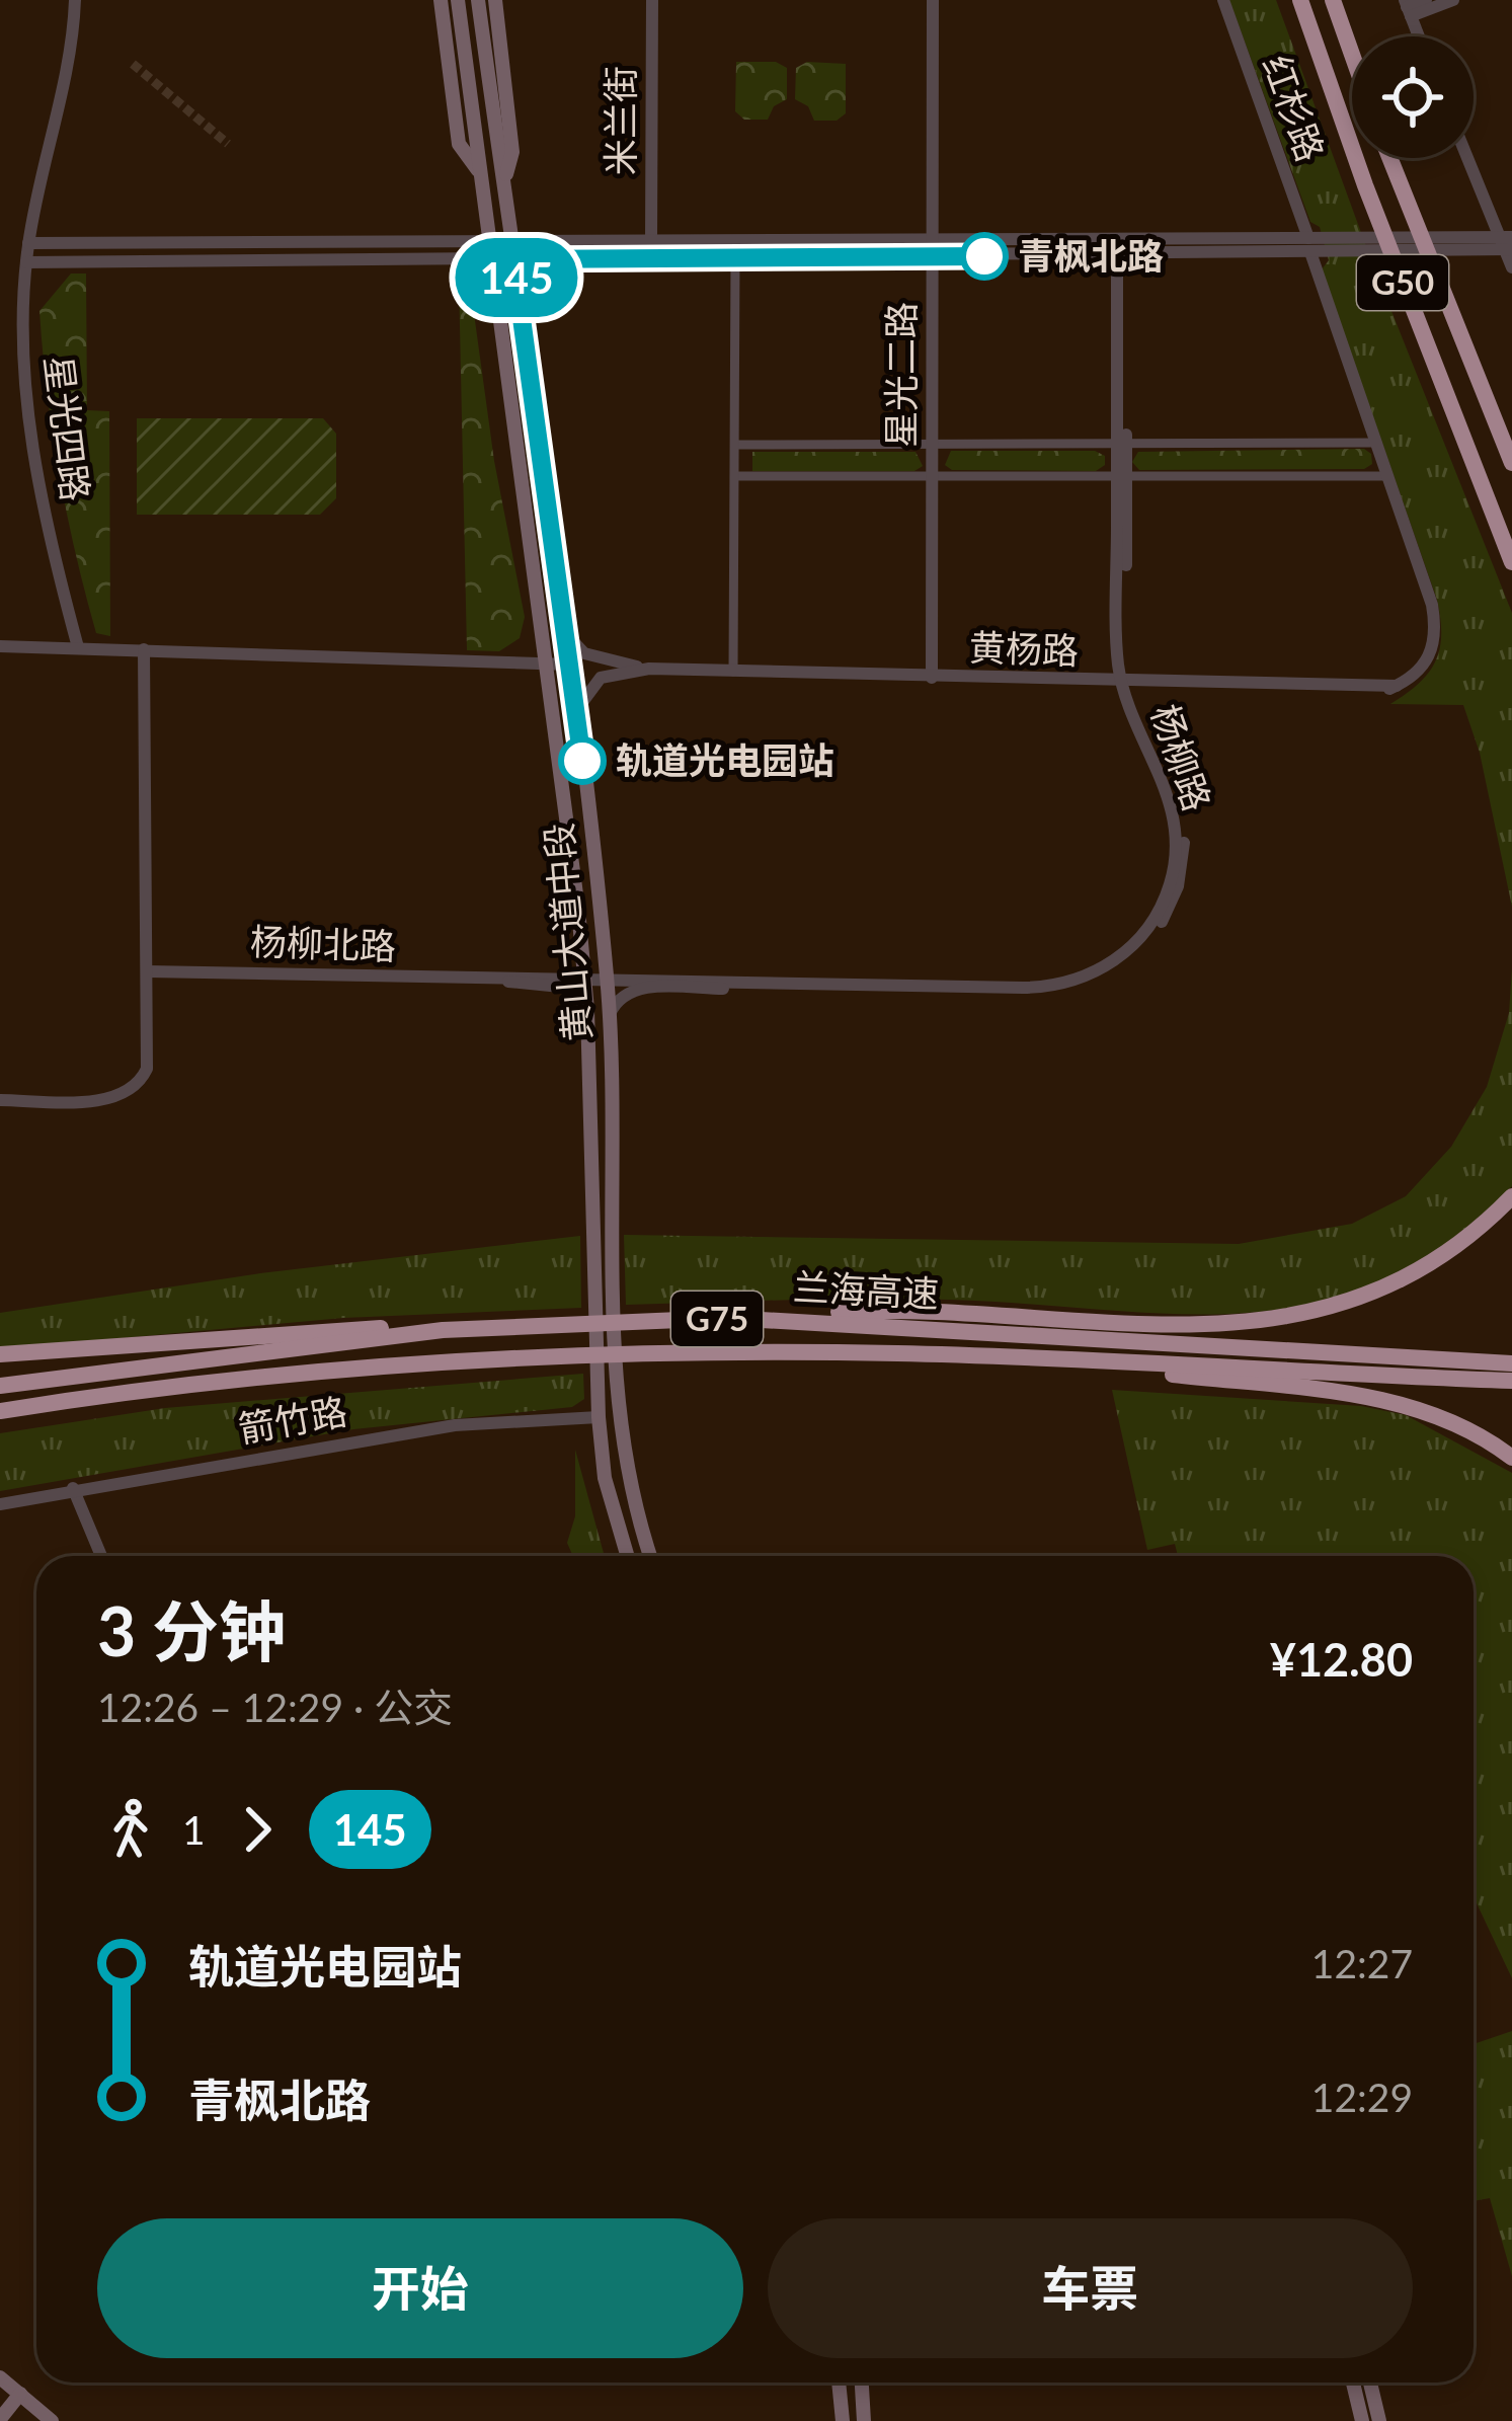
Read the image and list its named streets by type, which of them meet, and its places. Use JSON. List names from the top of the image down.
{
  "streets": {
    "highway": ["G50", "兰海高速", "G75"],
    "main road": ["黄山大道中段"],
    "street": [
      "红杉路",
      "米兰街",
      "星光二路",
      "星光四路",
      "黄杨路",
      "杨柳路",
      "杨柳北路",
      "箭竹路"
    ]
  },
  "crossings": [
    ["红杉路", "黄杨路"],
    ["星光二路", "黄杨路"],
    ["黄杨路", "杨柳路"],
    ["杨柳路", "黄山大道中段"],
    ["杨柳路", "杨柳北路"],
    ["黄山大道中段", "箭竹路"],
    ["兰海高速", "G75"]
  ],
  "places": ["青枫北路", "轨道光电园站"],
  "lines": ["bus line 145"],
  "page": {
    "on_map": "145",
    "heading": ["3 分钟", "12:26 – 12:29 · 公交", "¥12.80"],
    "legs": ["1", "145"],
    "list": [
      {
        "name": "轨道光电园站",
        "value": "12:27"
      },
      {
        "name": "青枫北路",
        "value": "12:29"
      }
    ],
    "buttons": ["开始", "车票"]
  }
}
